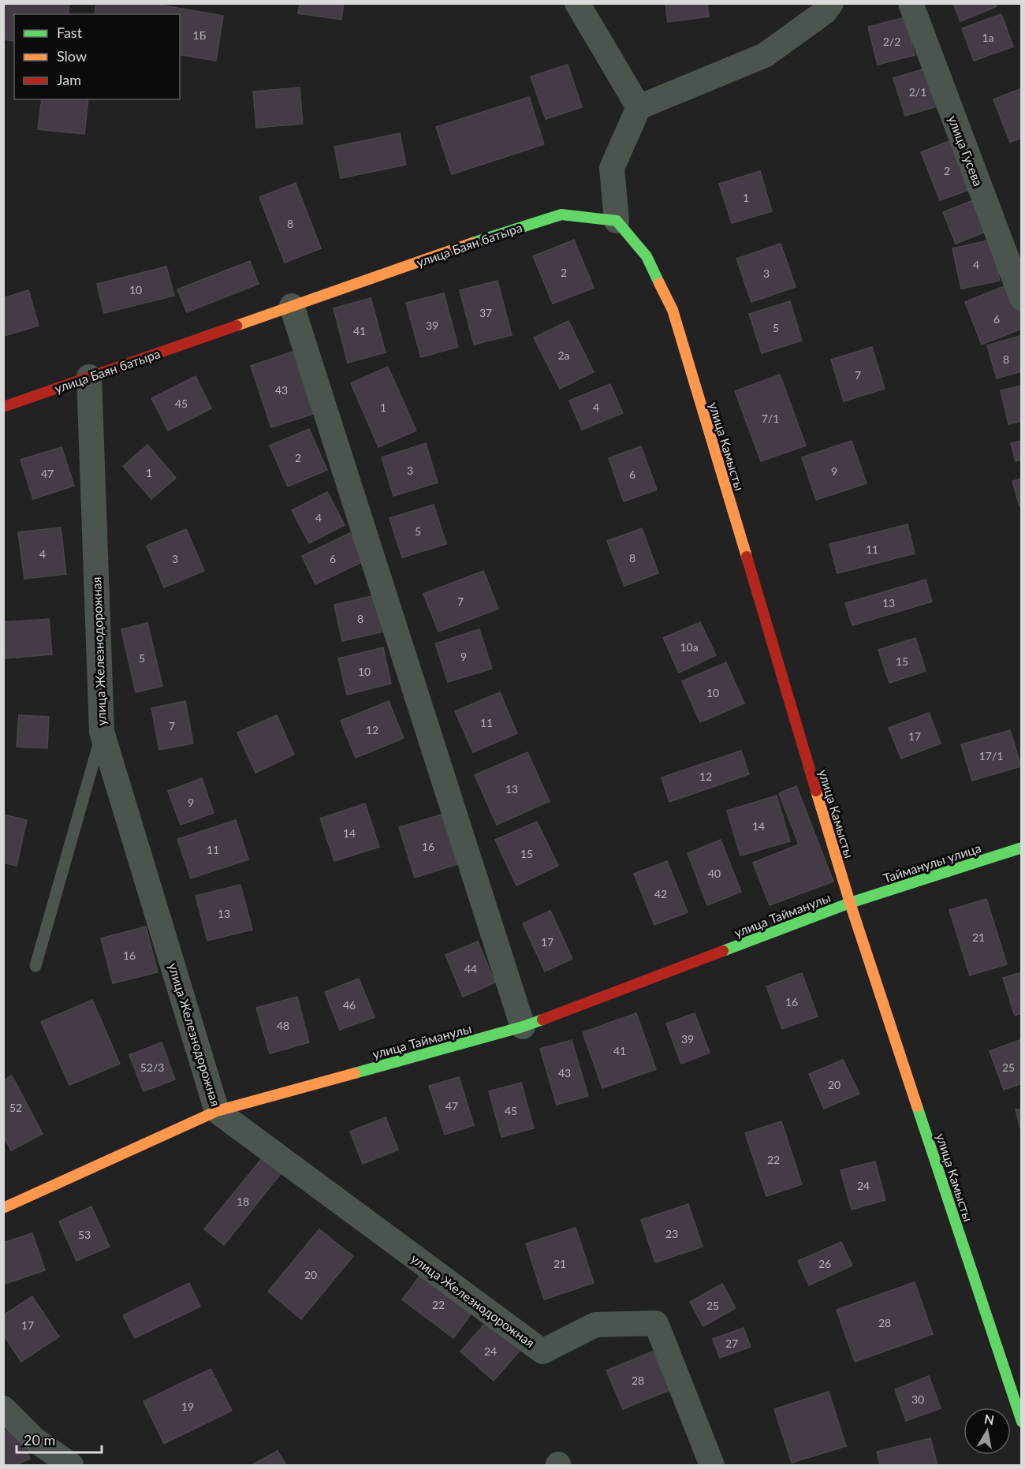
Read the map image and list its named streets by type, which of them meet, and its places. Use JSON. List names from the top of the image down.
{
  "streets": {
    "street": [
      "улица Гусева",
      "улица Баян батыра",
      "улица Камысты",
      "улица Железнодорожная",
      "Тайманулы улица",
      "улица Тайманулы"
    ]
  },
  "crossings": [
    ["улица Баян батыра", "улица Камысты"],
    ["улица Баян батыра", "улица Железнодорожная"],
    ["улица Камысты", "Тайманулы улица"],
    ["улица Камысты", "улица Тайманулы"],
    ["улица Железнодорожная", "улица Тайманулы"],
    ["Тайманулы улица", "улица Тайманулы"]
  ],
  "house_numbers": [
    "1Б",
    "1а",
    "2/2",
    "2/1",
    "2",
    "1",
    "8",
    "4",
    "2",
    "3",
    "10",
    "37",
    "6",
    "39",
    "5",
    "41",
    "2а",
    "8",
    "7",
    "43",
    "45",
    "1",
    "4",
    "7/1",
    "2",
    "3",
    "9",
    "1",
    "47",
    "6",
    "4",
    "5",
    "11",
    "4",
    "8",
    "3",
    "6",
    "7",
    "13",
    "8",
    "10а",
    "9",
    "5",
    "15",
    "10",
    "10",
    "11",
    "7",
    "12",
    "17",
    "17/1",
    "12",
    "13",
    "9",
    "14",
    "14",
    "16",
    "11",
    "15",
    "40",
    "42",
    "13",
    "21",
    "17",
    "16",
    "44",
    "16",
    "46",
    "48",
    "39",
    "41",
    "52/3",
    "25",
    "43",
    "20",
    "47",
    "52",
    "45",
    "22",
    "24",
    "18",
    "23",
    "53",
    "21",
    "26",
    "20",
    "22",
    "25",
    "28",
    "17",
    "27",
    "24",
    "28",
    "30",
    "19"
  ],
  "legend": ["Fast", "Slow", "Jam"],
  "scale_bar": "20 m",
  "north": "top"
}
